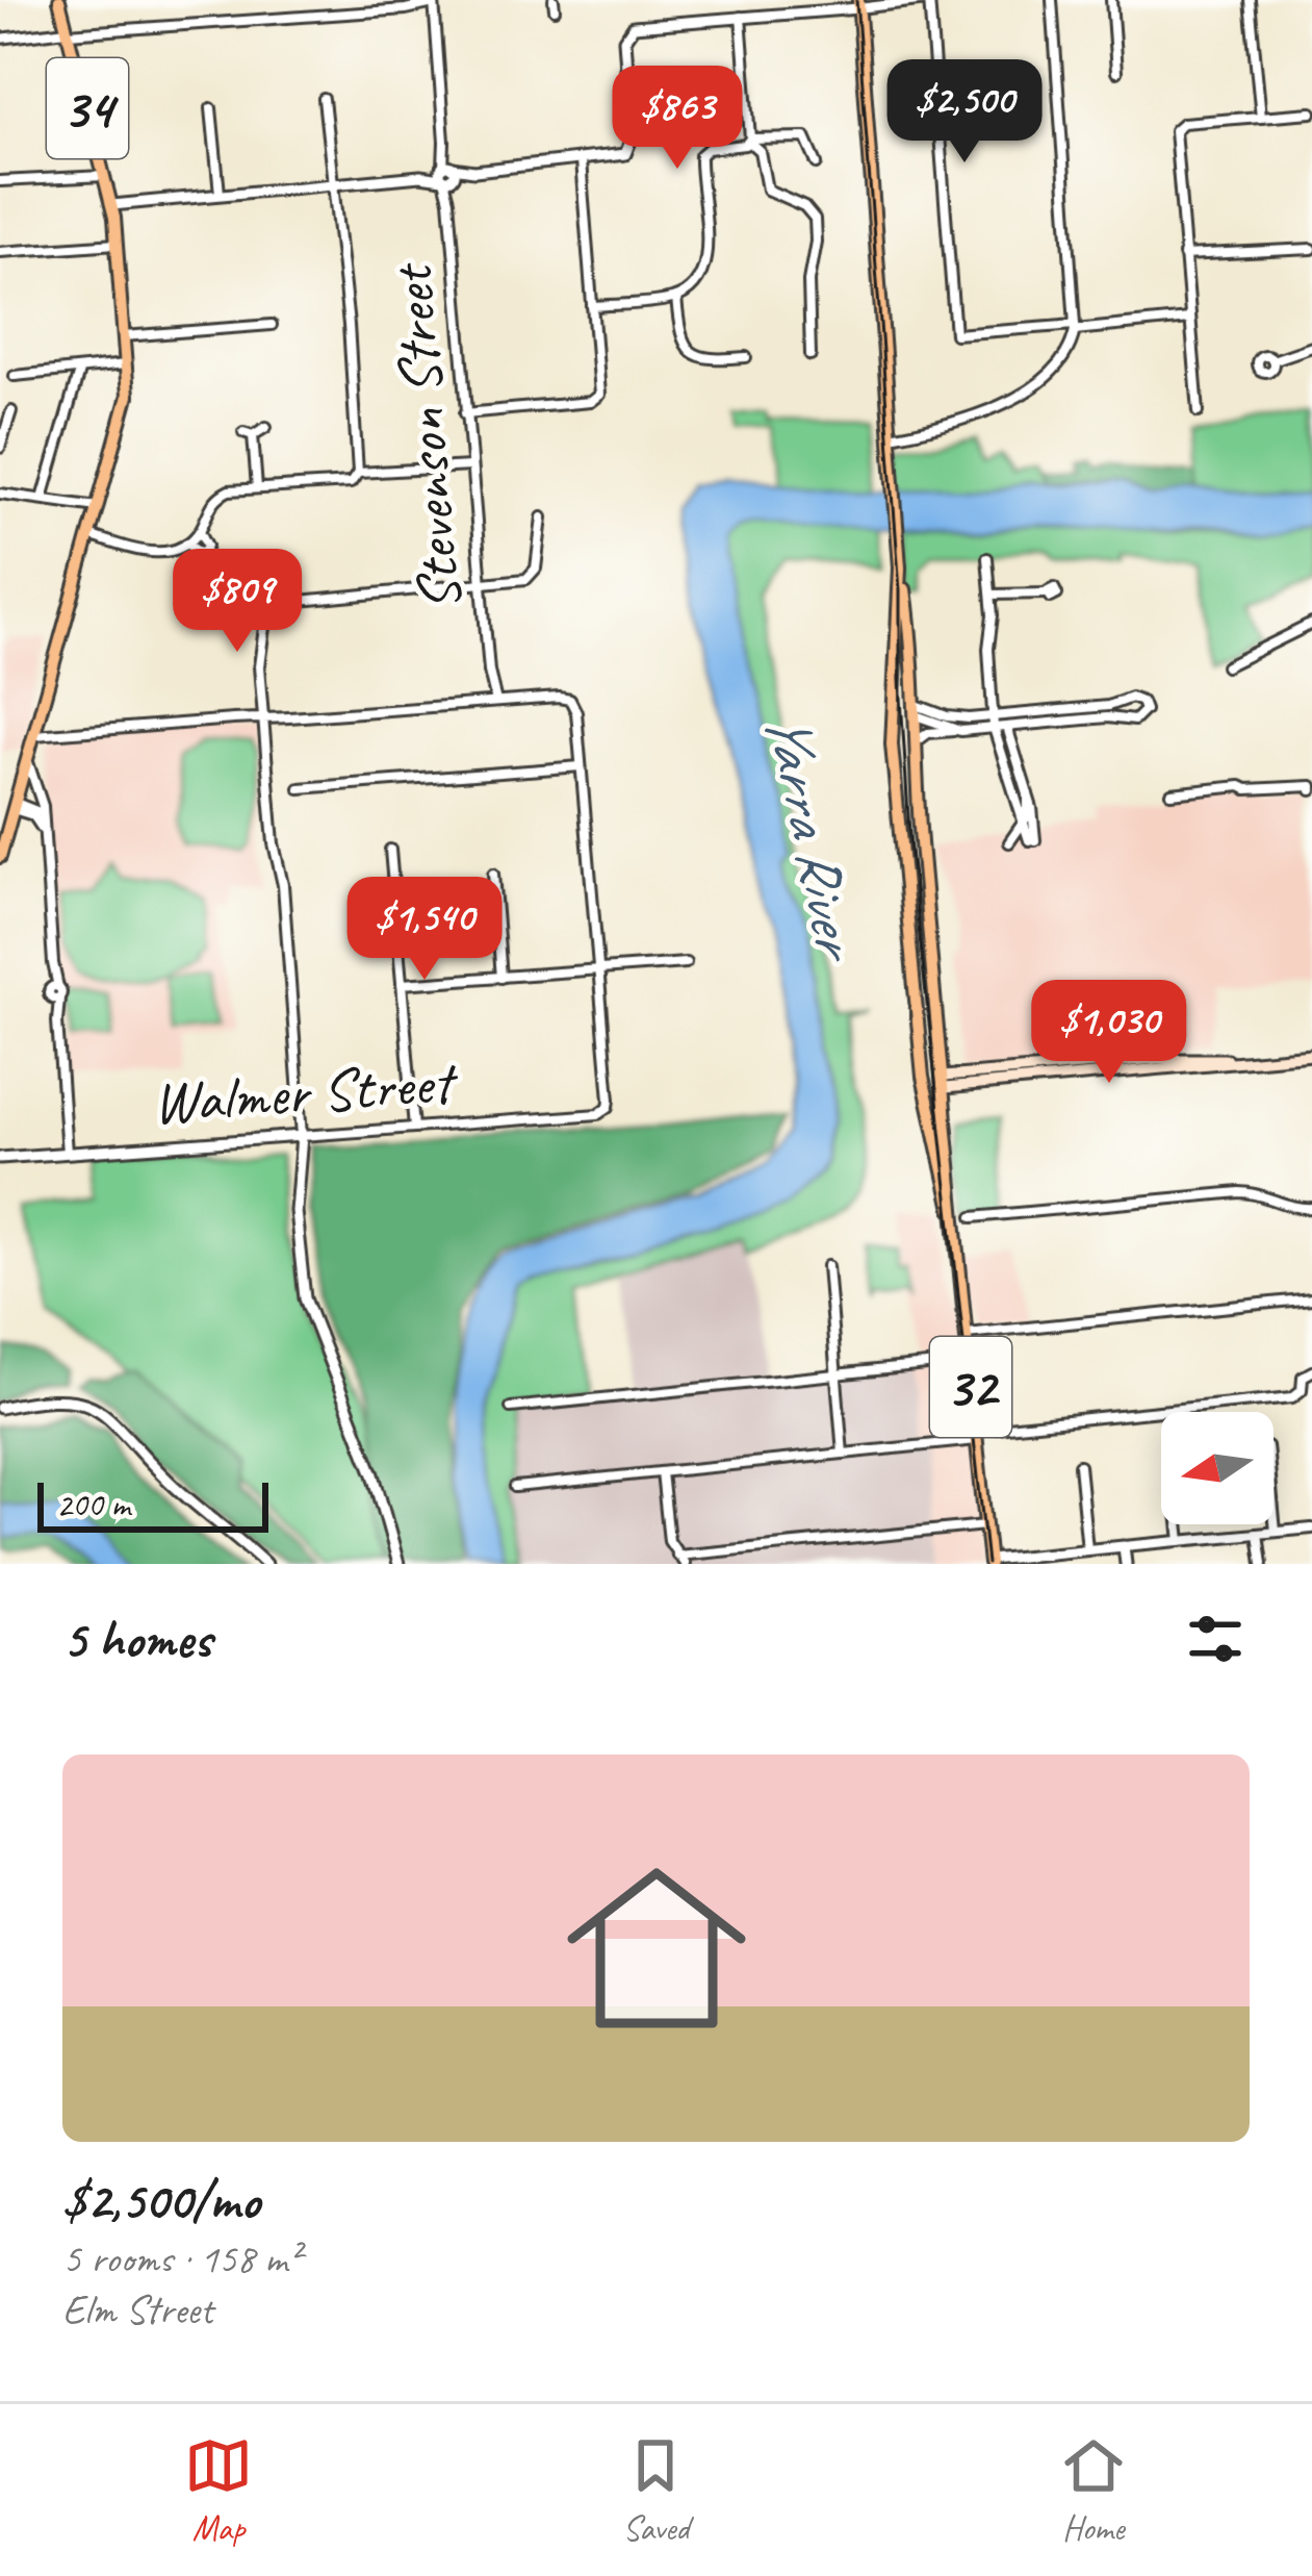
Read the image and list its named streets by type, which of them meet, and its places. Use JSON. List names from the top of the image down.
{
  "streets": {
    "main road": ["34", "32"],
    "street": ["Stevenson Street", "Walmer Street"]
  },
  "water": ["Yarra River"],
  "scale_bar": "200 m",
  "north": "left",
  "page": {
    "price": [
      "$2,500",
      "$863",
      "$809",
      "$1,540",
      "$1,030"
    ],
    "scale": "200 m",
    "heading": "5 homes",
    "list": [
      {
        "name": "$2,500/mo",
        "note": "5 rooms · 158 m² · Elm Street"
      }
    ],
    "tabs": ["Map", "Saved", "Home"]
  }
}
